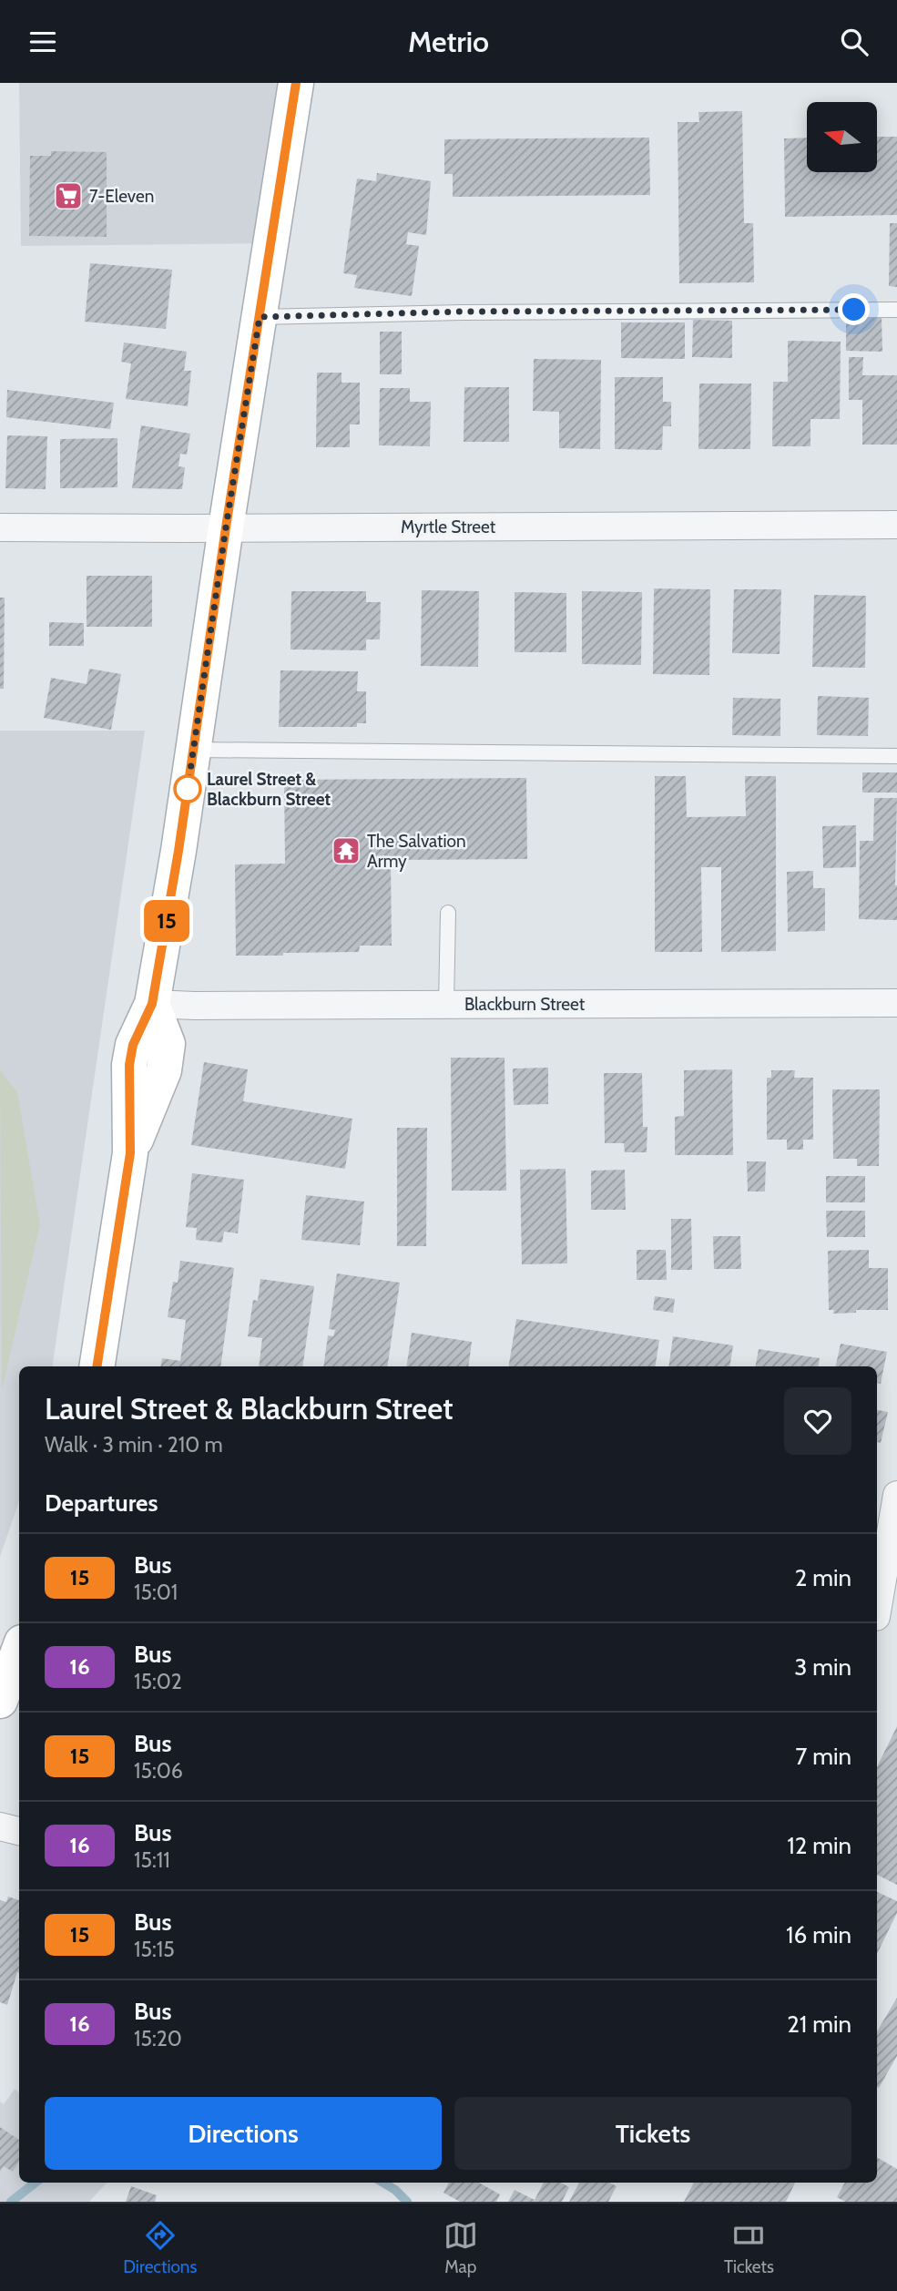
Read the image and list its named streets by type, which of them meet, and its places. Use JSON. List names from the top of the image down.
{
  "streets": {
    "street": ["Myrtle Street", "Blackburn Street"]
  },
  "places": {
    "supermarket": ["7-Eleven"],
    "other": ["Laurel Street & Blackburn Street"],
    "temple": ["The Salvation Army"]
  },
  "lines": ["bus line 15"],
  "north": "left",
  "page": {
    "header": "Metrio",
    "on_map": "15",
    "heading": [
      ["Laurel Street & Blackburn Street", "Walk · 3 min · 210 m"],
      "Departures"
    ],
    "list": [
      {
        "mark": "15",
        "name": "Bus",
        "note": "15:01",
        "value": "2 min"
      },
      {
        "mark": "16",
        "name": "Bus",
        "note": "15:02",
        "value": "3 min"
      },
      {
        "mark": "15",
        "name": "Bus",
        "note": "15:06",
        "value": "7 min"
      },
      {
        "mark": "16",
        "name": "Bus",
        "note": "15:11",
        "value": "12 min"
      },
      {
        "mark": "15",
        "name": "Bus",
        "note": "15:15",
        "value": "16 min"
      },
      {
        "mark": "16",
        "name": "Bus",
        "note": "15:20",
        "value": "21 min"
      }
    ],
    "buttons": ["Directions", "Tickets"],
    "tabs": ["Directions", "Map", "Tickets"]
  }
}
